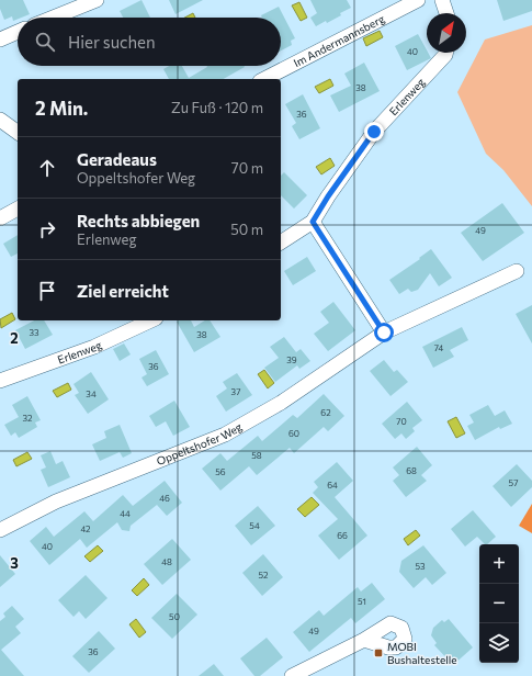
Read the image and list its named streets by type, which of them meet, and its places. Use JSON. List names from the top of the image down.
{
  "streets": {
    "street": ["Im Andermannsberg", "Erlenweg", "Oppeltshofer Weg"]
  },
  "places": {
    "transit": ["MOBI Bushaltestelle"]
  },
  "house_numbers": [
    "40",
    "38",
    "36",
    "49",
    "33",
    "38",
    "74",
    "39",
    "36",
    "37",
    "34",
    "62",
    "32",
    "70",
    "60",
    "58",
    "68",
    "56",
    "57",
    "64",
    "46",
    "44",
    "54",
    "42",
    "66",
    "40",
    "48",
    "53",
    "52",
    "51",
    "50",
    "49",
    "36"
  ],
  "north": "top right",
  "page": {
    "search": "Hier suchen",
    "heading": ["2 Min.", "Zu Fuß · 120 m"],
    "list": [
      ["Geradeaus", "Oppeltshofer Weg", "70 m"],
      ["Rechts abbiegen", "Erlenweg", "50 m"],
      "Ziel erreicht"
    ],
    "map_buttons": ["+", "−"]
  },
  "grid": {
    "rows": ["2", "3"]
  }
}
